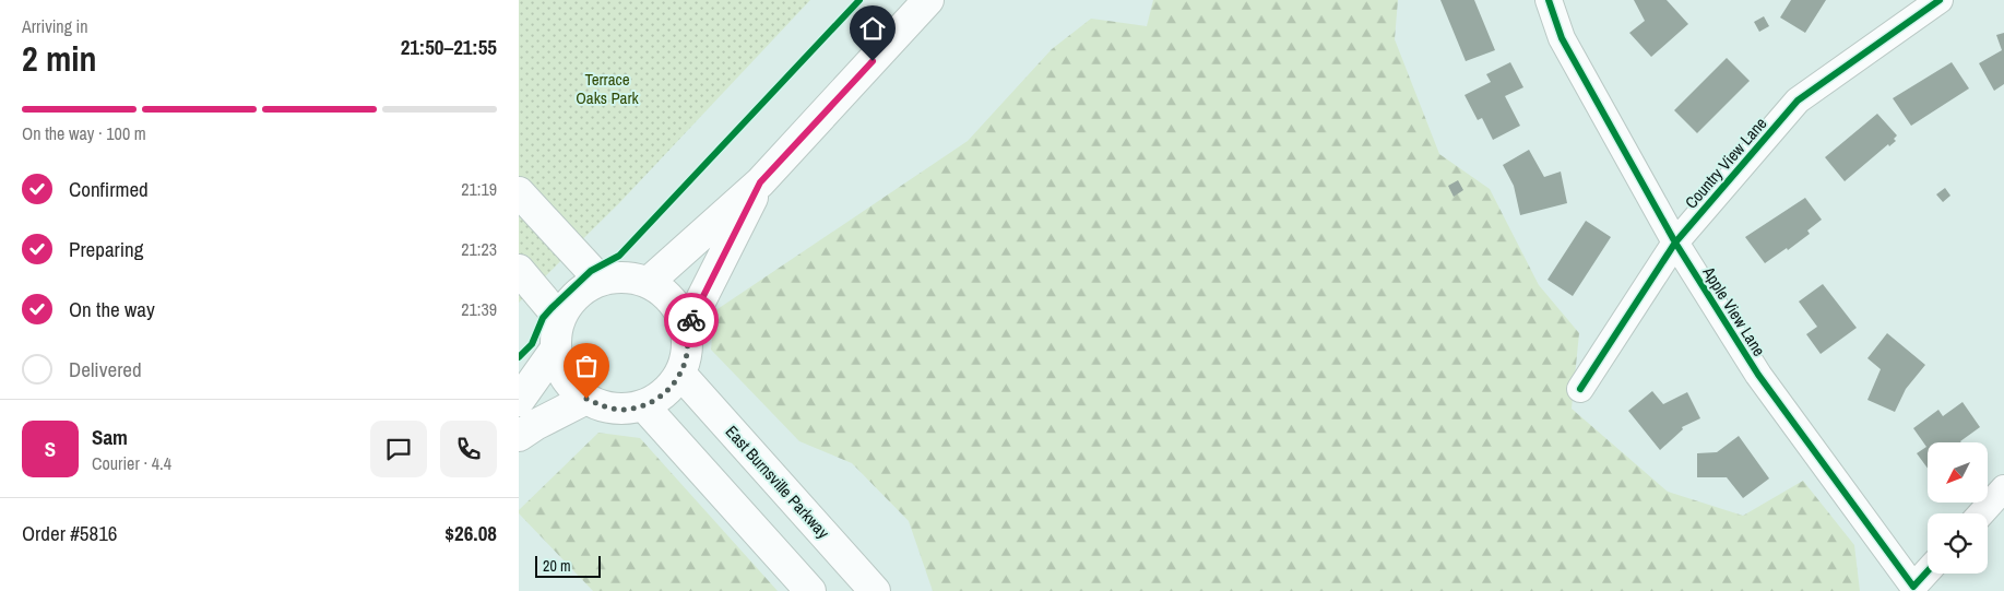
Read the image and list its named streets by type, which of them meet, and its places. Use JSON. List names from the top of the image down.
{
  "streets": {
    "street": ["Country View Lane", "Apple View Lane", "East Burnsville Parkway"]
  },
  "crossings": [
    ["Country View Lane", "Apple View Lane"]
  ],
  "parks": ["Terrace Oaks Park"],
  "scale_bar": "20 m",
  "north": "bottom left",
  "page": {
    "heading": ["2 min", "Arriving in", "21:50–21:55"],
    "panel": [
      "Sam",
      "Courier · 4.4",
      "Order #5816",
      "$26.08"
    ],
    "bar": "On the way · 100 m",
    "list": [
      ["Confirmed", "21:19"],
      ["Preparing", "21:23"],
      ["On the way", "21:39"],
      "Delivered"
    ],
    "round": "S",
    "scale": "20 m"
  }
}
